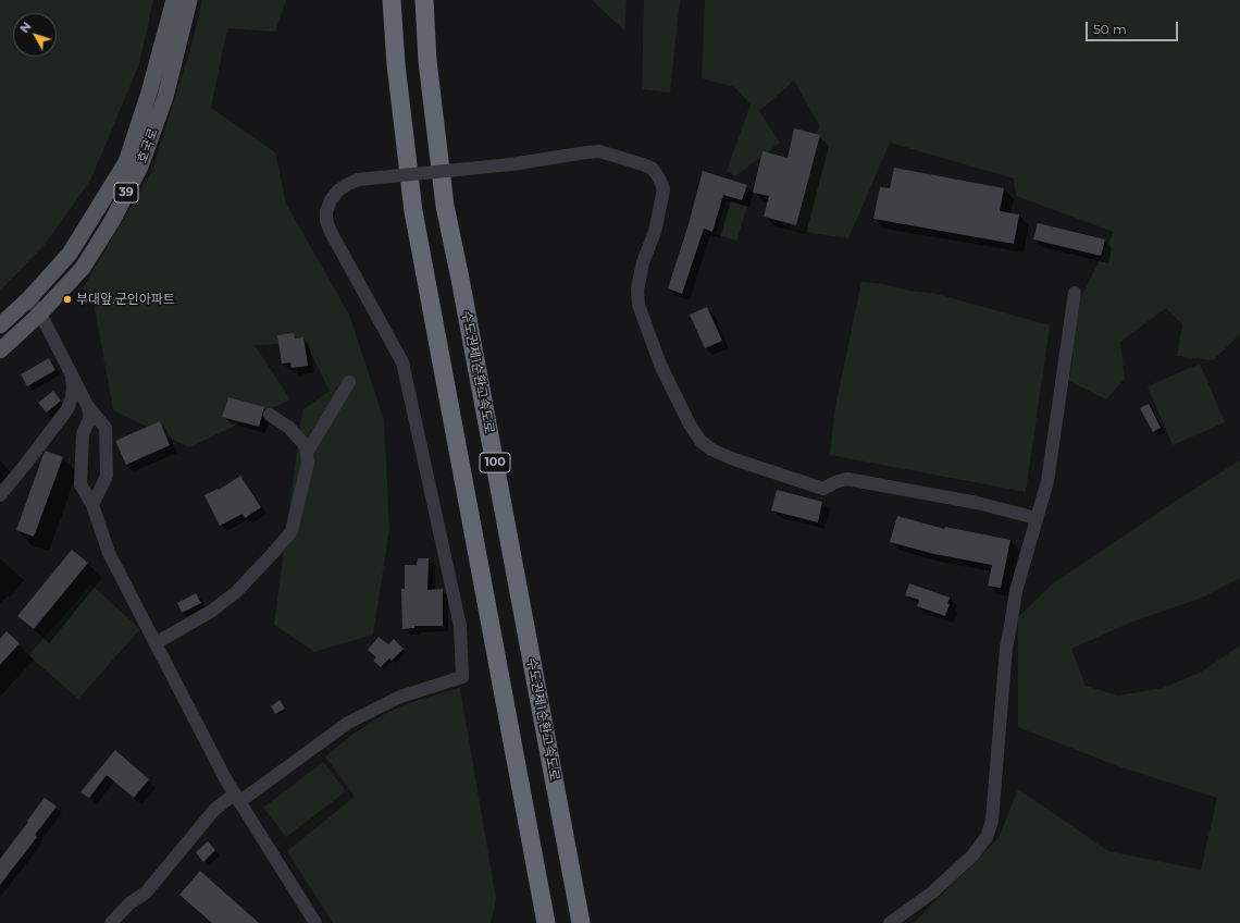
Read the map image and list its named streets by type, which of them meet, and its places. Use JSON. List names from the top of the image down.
{
  "streets": {
    "highway": ["수도권제1순환고속도로", "100"],
    "main road": ["호국로", "39"]
  },
  "places": ["부대앞.군인아파트"],
  "scale_bar": "50 m",
  "north": "top left"
}
